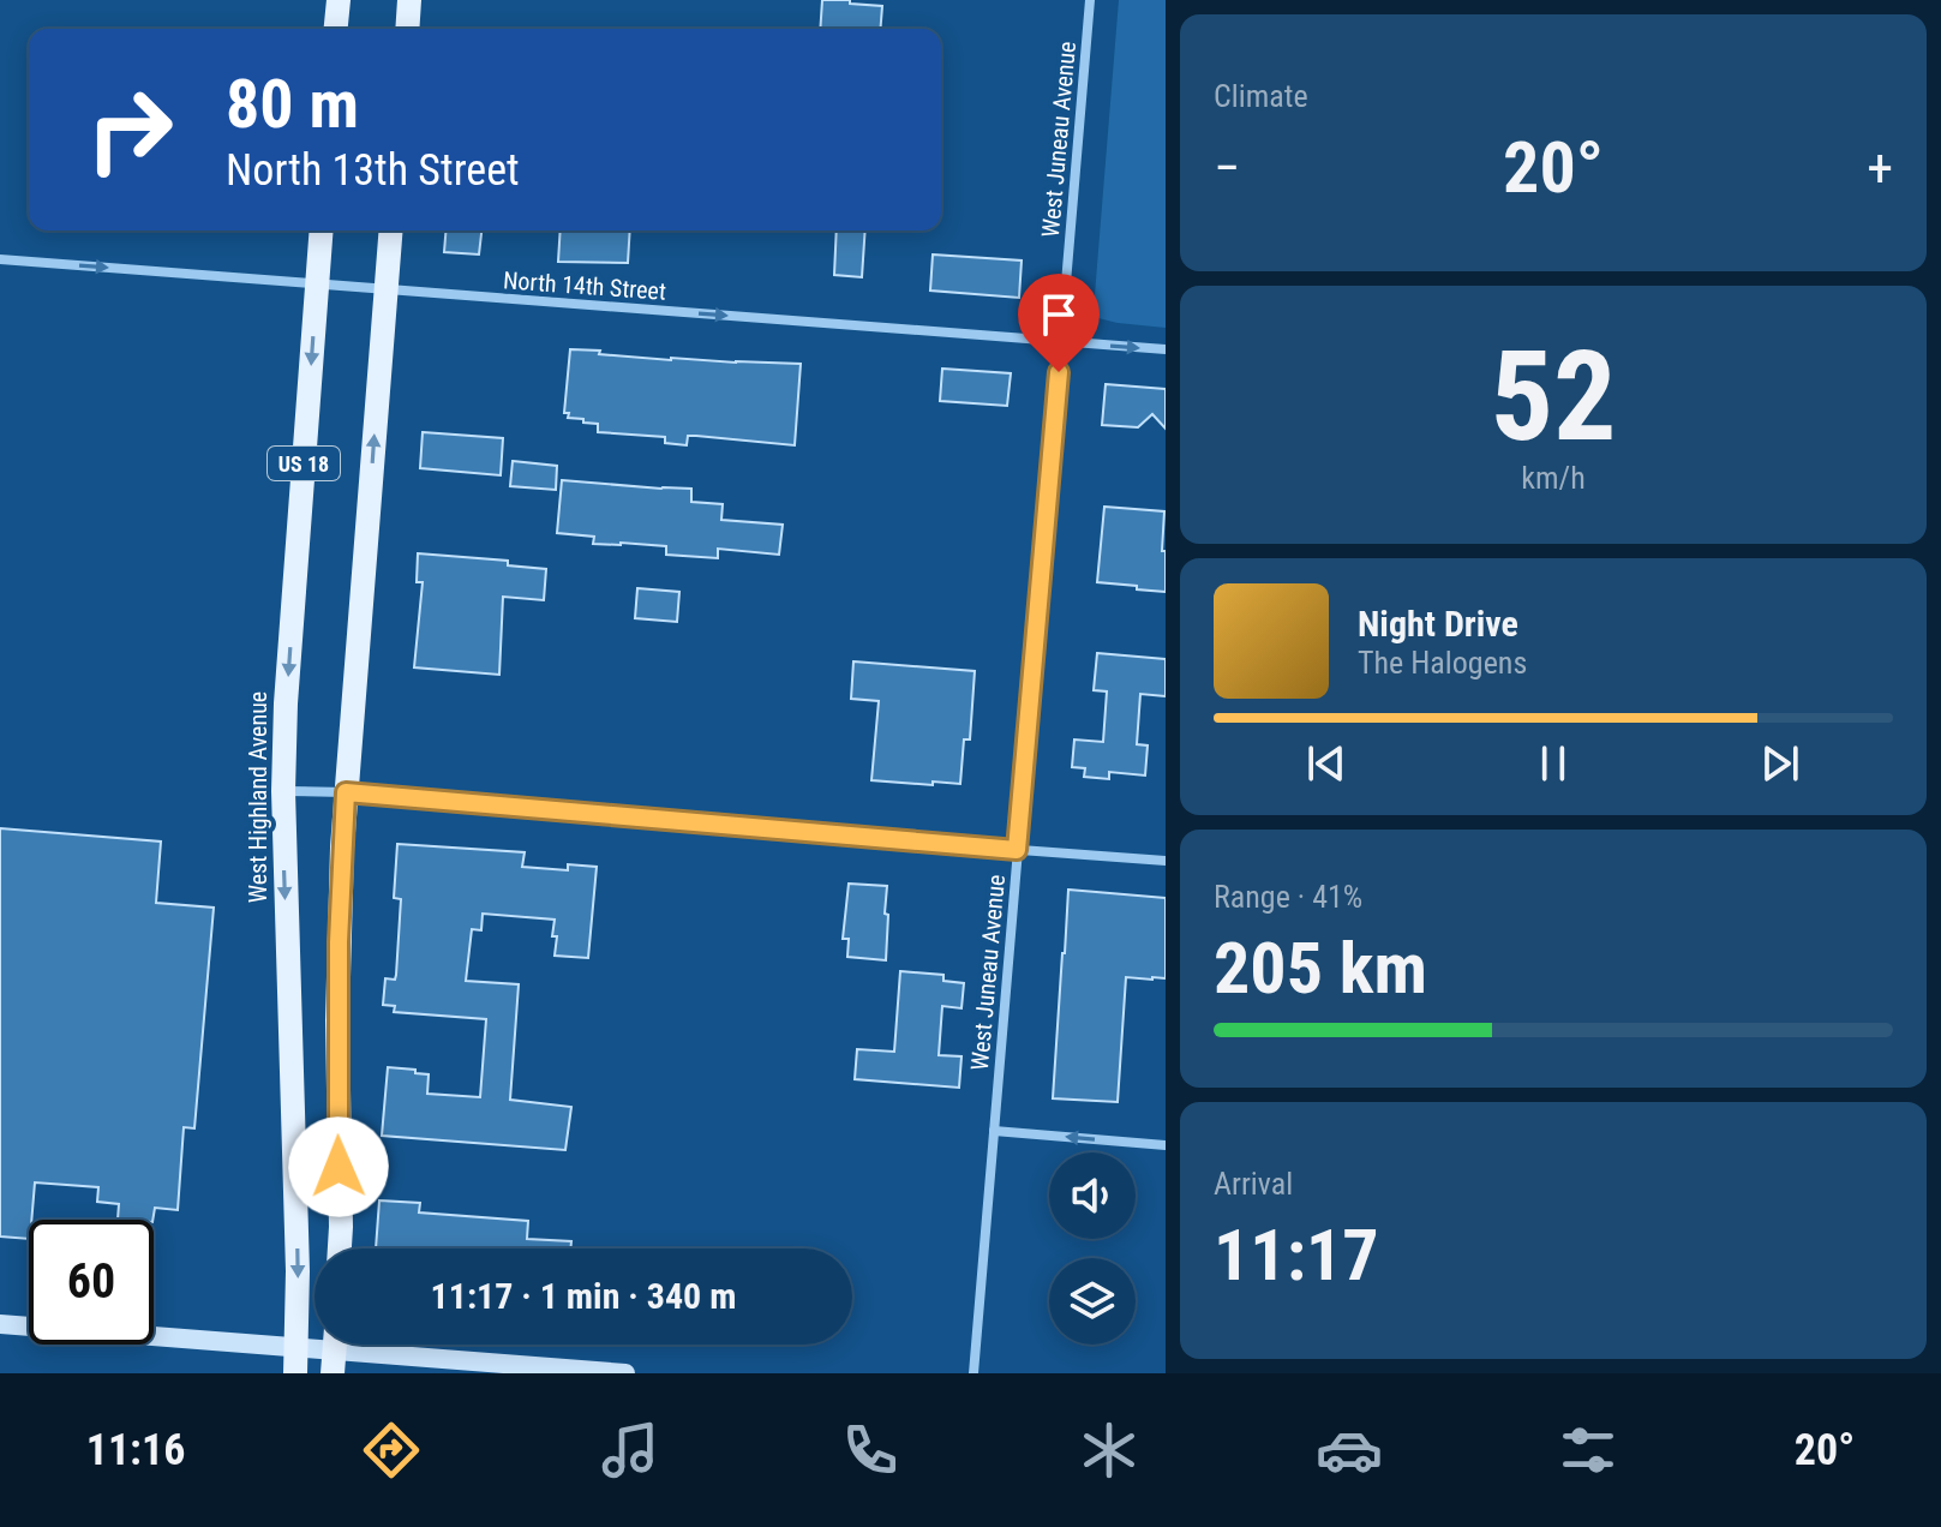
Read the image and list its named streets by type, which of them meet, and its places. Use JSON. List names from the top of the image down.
{
  "streets": {
    "main road": ["US 18", "West Highland Avenue"],
    "street": ["West Juneau Avenue", "North 14th Street"]
  },
  "crossings": [
    ["West Juneau Avenue", "North 14th Street"],
    ["North 14th Street", "US 18"],
    ["North 14th Street", "West Highland Avenue"]
  ],
  "one_way": ["North 14th Street"],
  "page": {
    "tile": [
      "Climate",
      ["52", "km/h"],
      ["Range · 41%", "205 km"],
      ["Arrival", "11:17"]
    ],
    "turn": ["80 m", "North 13th Street"],
    "heat": ["−", "20°", "+"],
    "song": ["Night Drive", "The Halogens"],
    "limit": "60",
    "trip": "11:17 · 1 min · 340 m",
    "tabs": ["11:16", "20°"]
  }
}
